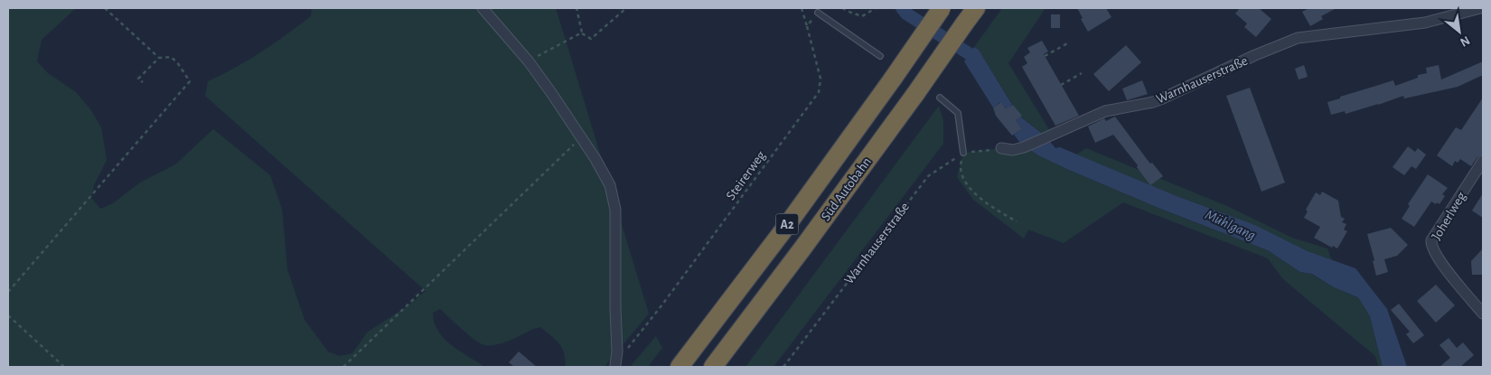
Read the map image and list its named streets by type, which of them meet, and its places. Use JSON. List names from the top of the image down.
{
  "streets": {
    "highway": ["Süd Autobahn", "A2"],
    "street": ["Warnhauserstraße", "Joherlweg"],
    "path": ["Steirerweg"]
  },
  "water": ["Mühlgang"],
  "north": "bottom right"
}
